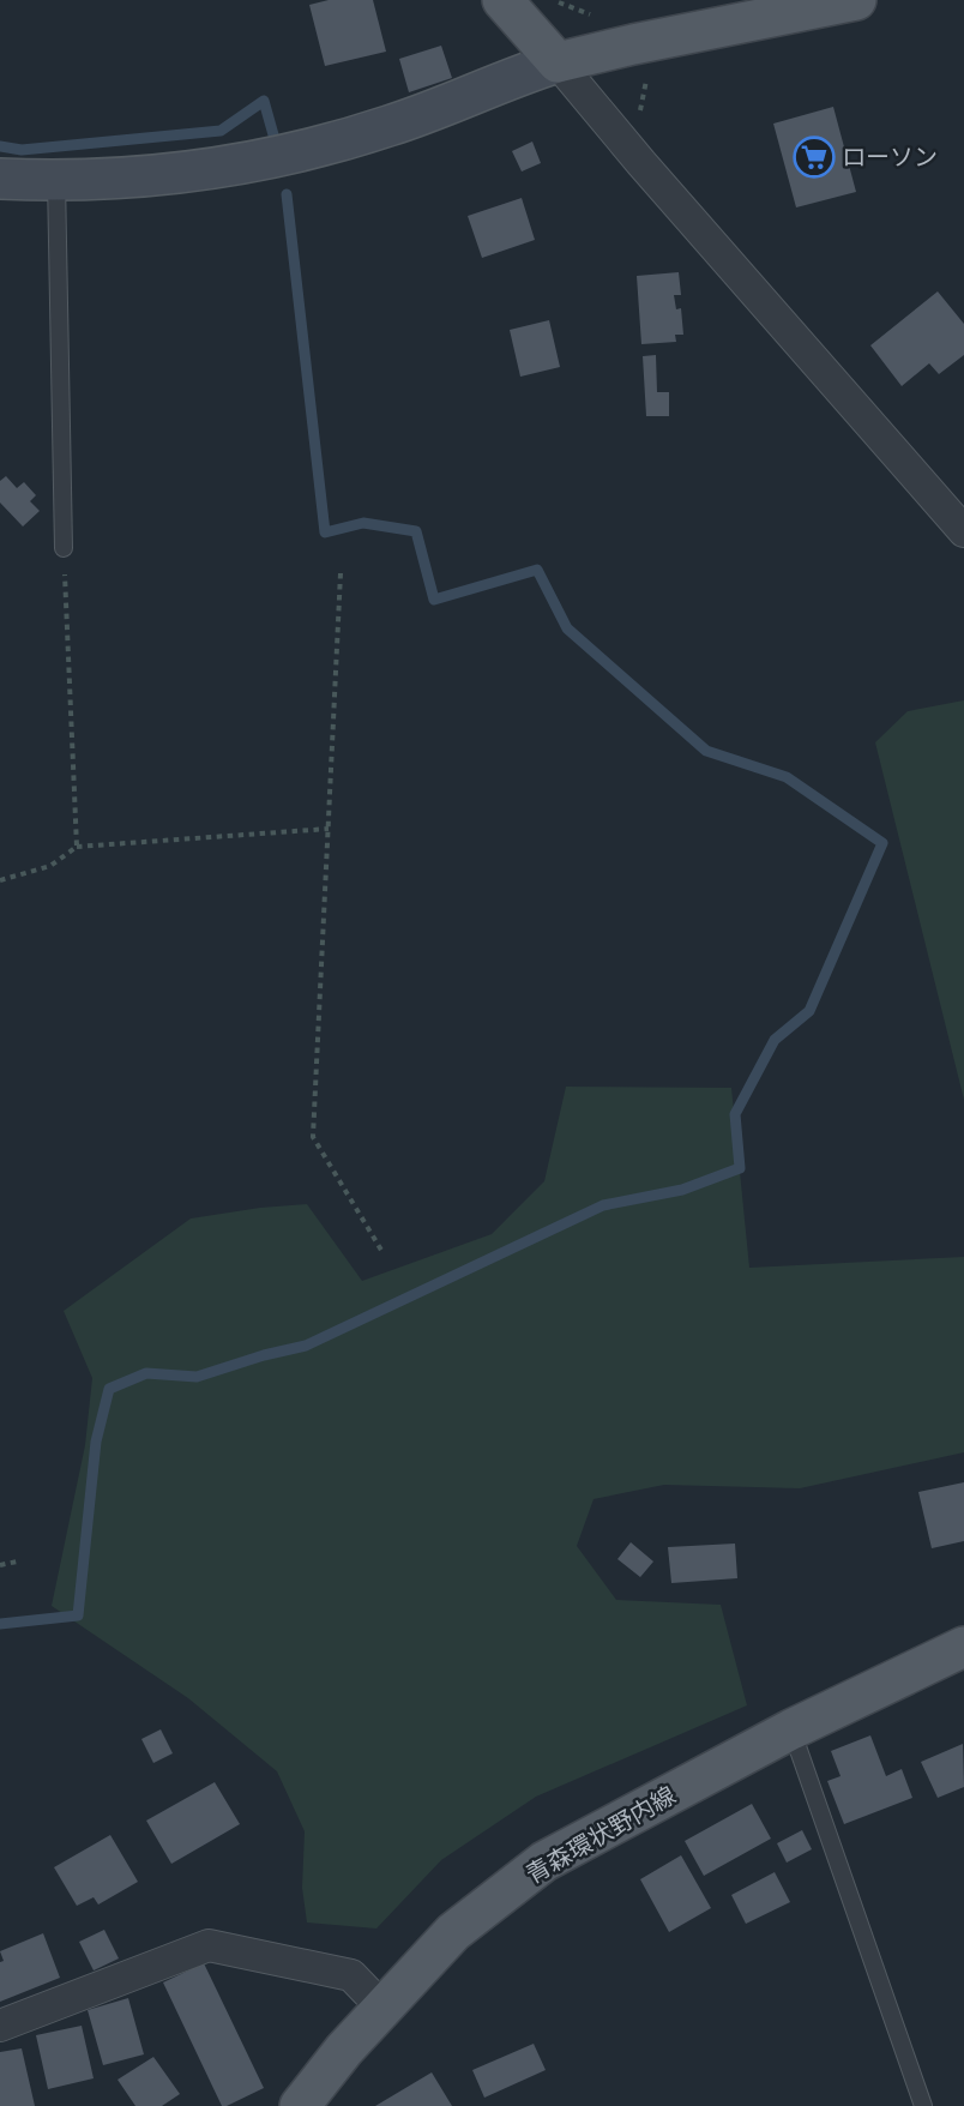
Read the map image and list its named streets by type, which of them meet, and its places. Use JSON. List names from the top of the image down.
{
  "streets": {
    "main road": ["青森環状野内線"]
  },
  "places": {
    "supermarket": ["ローソン"]
  }
}
